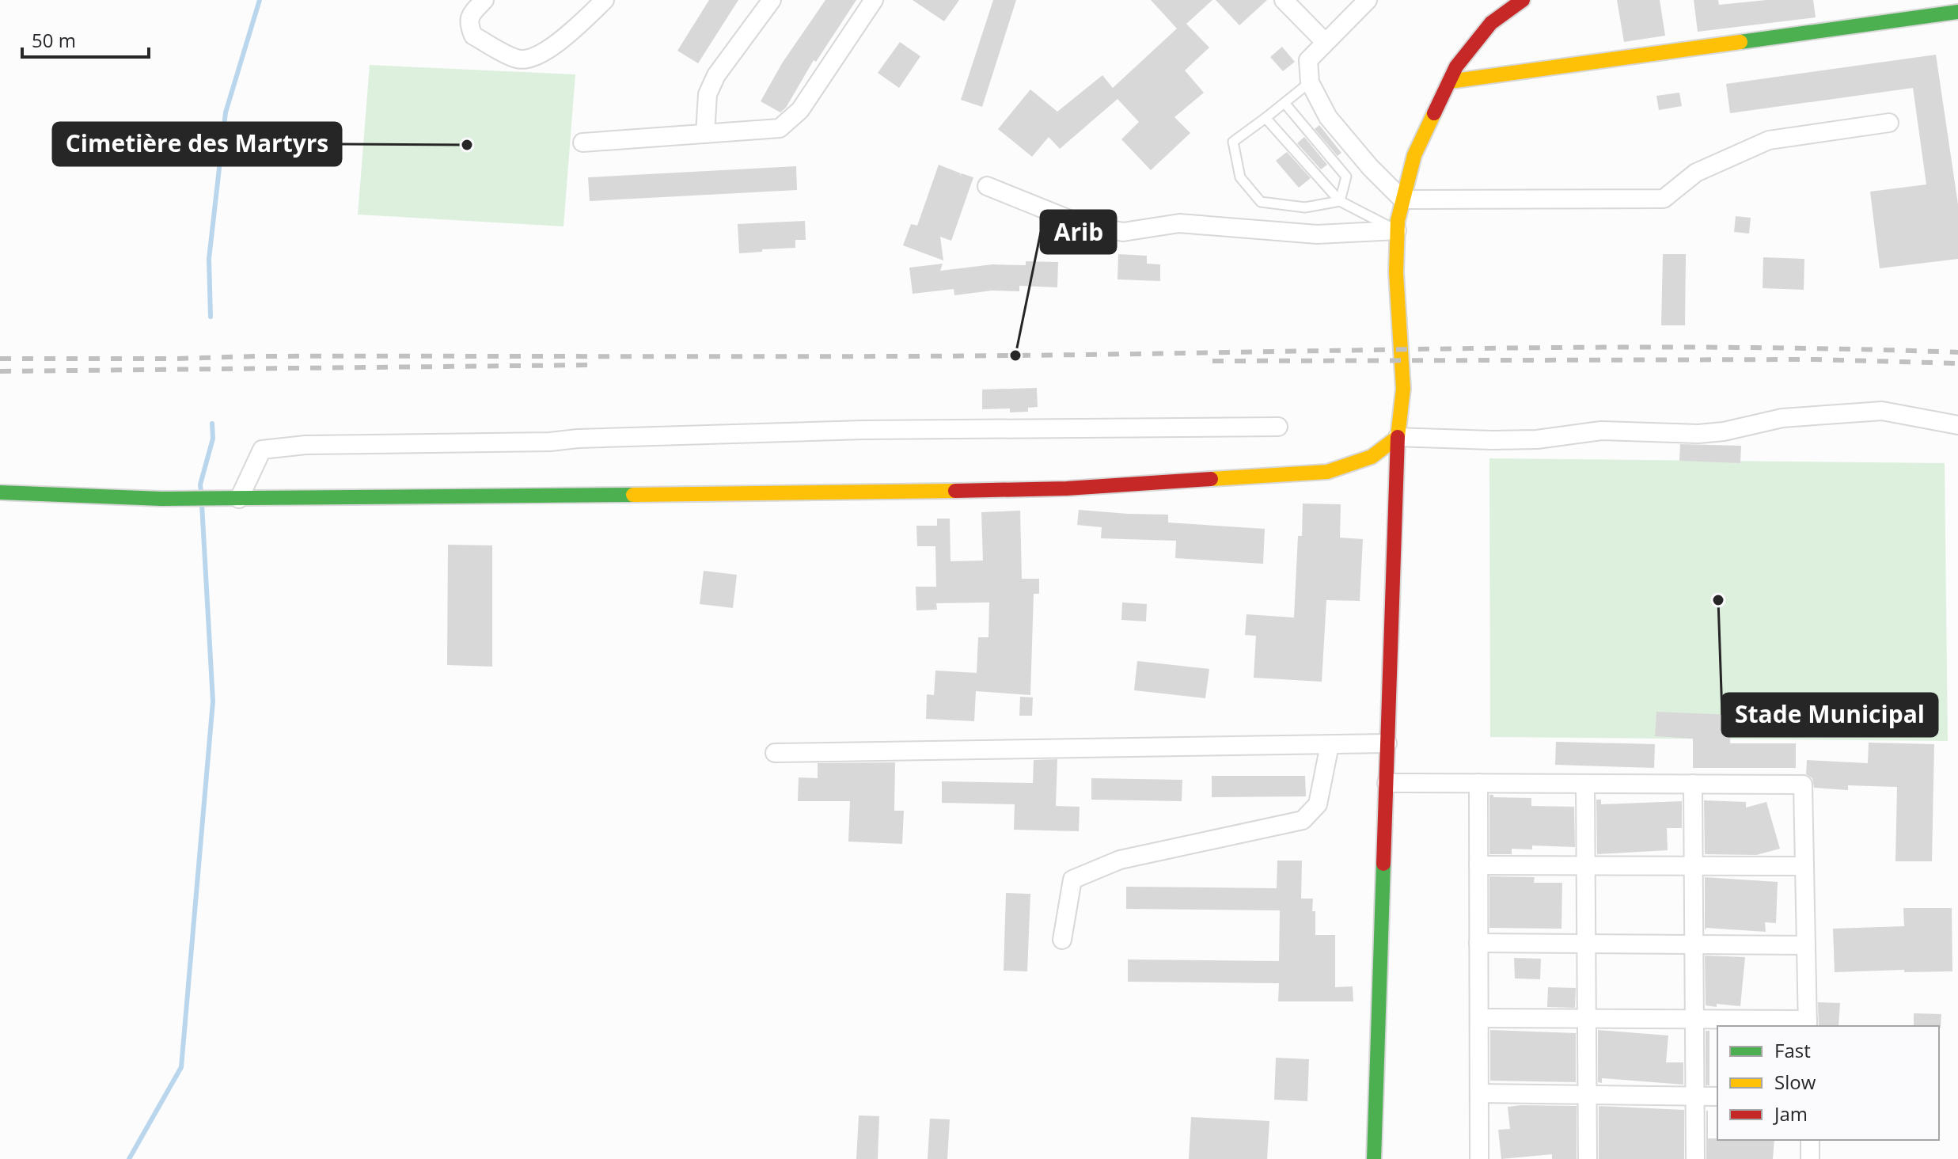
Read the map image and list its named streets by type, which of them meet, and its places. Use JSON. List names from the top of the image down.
{
  "places": ["Cimetière des Martyrs", "Arib", "Stade Municipal"],
  "legend": ["Fast", "Slow", "Jam"],
  "scale_bar": "50 m"
}
